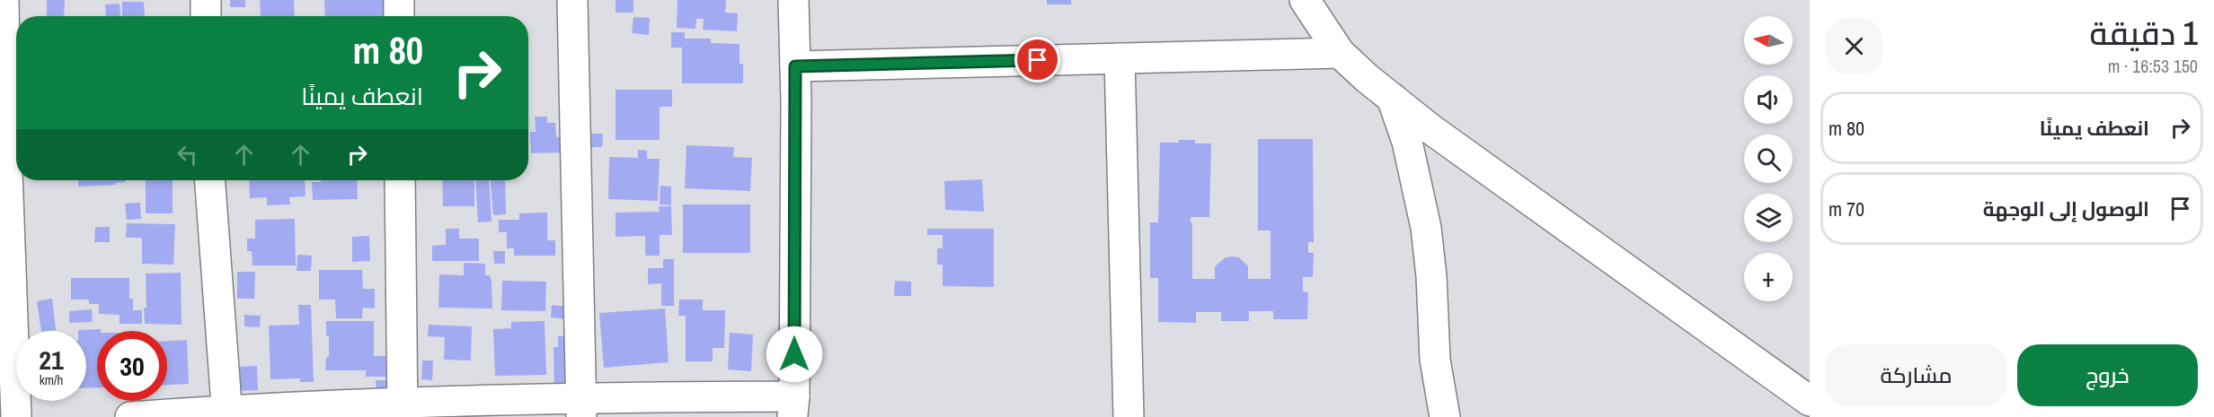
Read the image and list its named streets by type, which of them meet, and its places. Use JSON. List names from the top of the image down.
{
  "north": "left",
  "page": {
    "heading": ["1 دقيقة", "150 m · 16:53"],
    "map_buttons": "+",
    "turn": ["80 m", "انعطف يمينًا"],
    "list": [
      {
        "name": "انعطف يمينًا",
        "value": "80 m"
      },
      {
        "name": "الوصول إلى الوجهة",
        "value": "70 m"
      }
    ],
    "speed": "21 km/h",
    "limit": "30",
    "buttons": ["خروج", "مشاركة"]
  }
}
